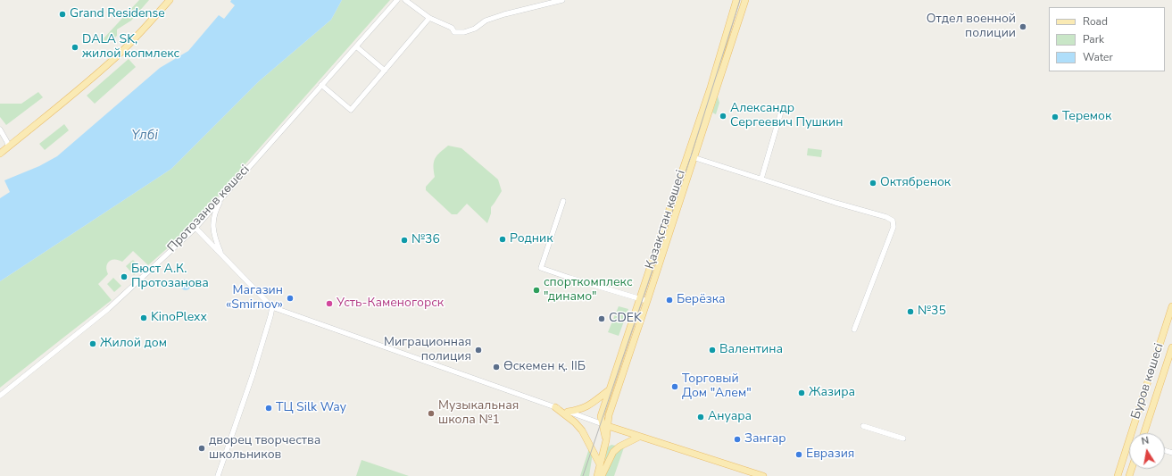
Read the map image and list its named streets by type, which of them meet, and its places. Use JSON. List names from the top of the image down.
{
  "streets": {
    "main road": ["Қазақстан көшесі", "Буров көшесі"],
    "street": ["Протозанов көшесі"]
  },
  "water": ["Үлбі"],
  "places": [
    "Grand Residense",
    "Отдел военной полиции",
    "DALA SK, жилой копмлекс",
    "Александр Сергеевич Пушкин",
    "Теремок",
    "Октябренок",
    "Родник",
    "№36",
    "Бюст А.К. Протозанова",
    "спорткомплекс \"динамо\"",
    "Магазин «Smirnov»",
    "Берёзка",
    "Усть-Каменогорск",
    "№35",
    "KinoPlexx",
    "CDEK",
    "Жилой дом",
    "Миграционная полиция",
    "Валентина",
    "Өскемен қ. ІІБ",
    "Торговый Дом \"Алем\"",
    "Жазира",
    "ТЦ Silk Way",
    "Музыкальная школа №1",
    "Ануара",
    "Зангар",
    "дворец творчества школьников",
    "Евразия"
  ],
  "legend": ["Road", "Park", "Water"],
  "north": "top"
}
